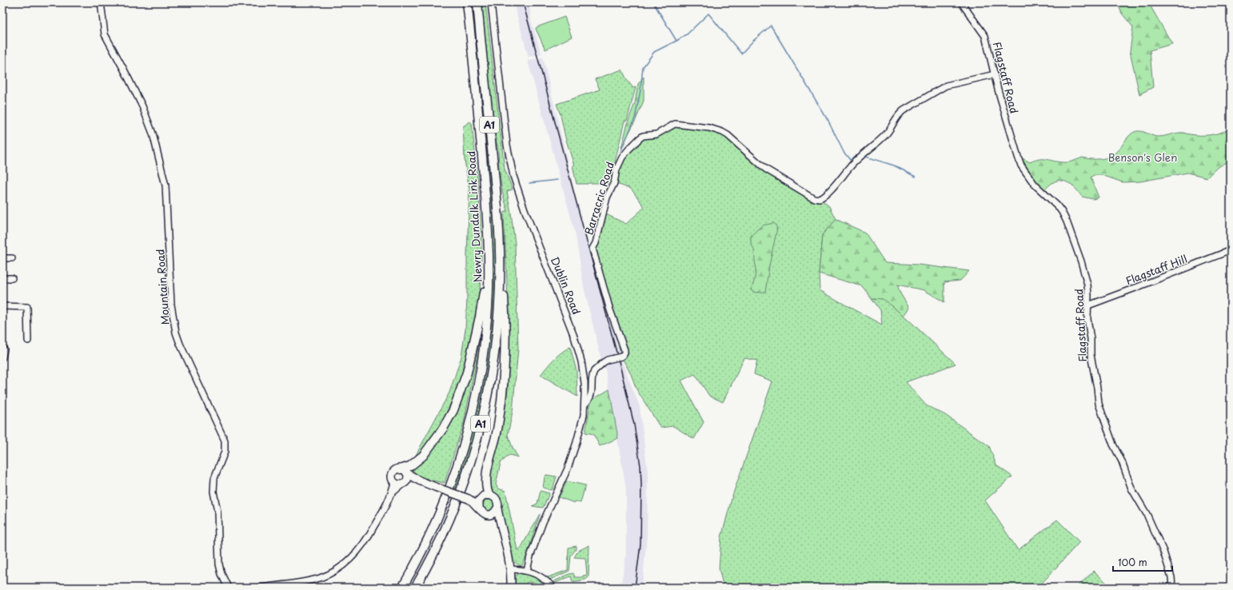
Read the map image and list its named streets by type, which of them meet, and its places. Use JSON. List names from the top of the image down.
{
  "streets": {
    "highway": ["A1", "Newry Dundalk Link Road"],
    "street": [
      "Flagstaff Road",
      "Barracric Road",
      "Flagstaff Hill",
      "Dublin Road",
      "Mountain Road"
    ]
  },
  "crossings": [
    ["Flagstaff Road", "Barracric Road"],
    ["Flagstaff Road", "Flagstaff Hill"],
    ["Barracric Road", "Dublin Road"]
  ],
  "parks": ["Benson's Glen"],
  "scale_bar": "100 m"
}
